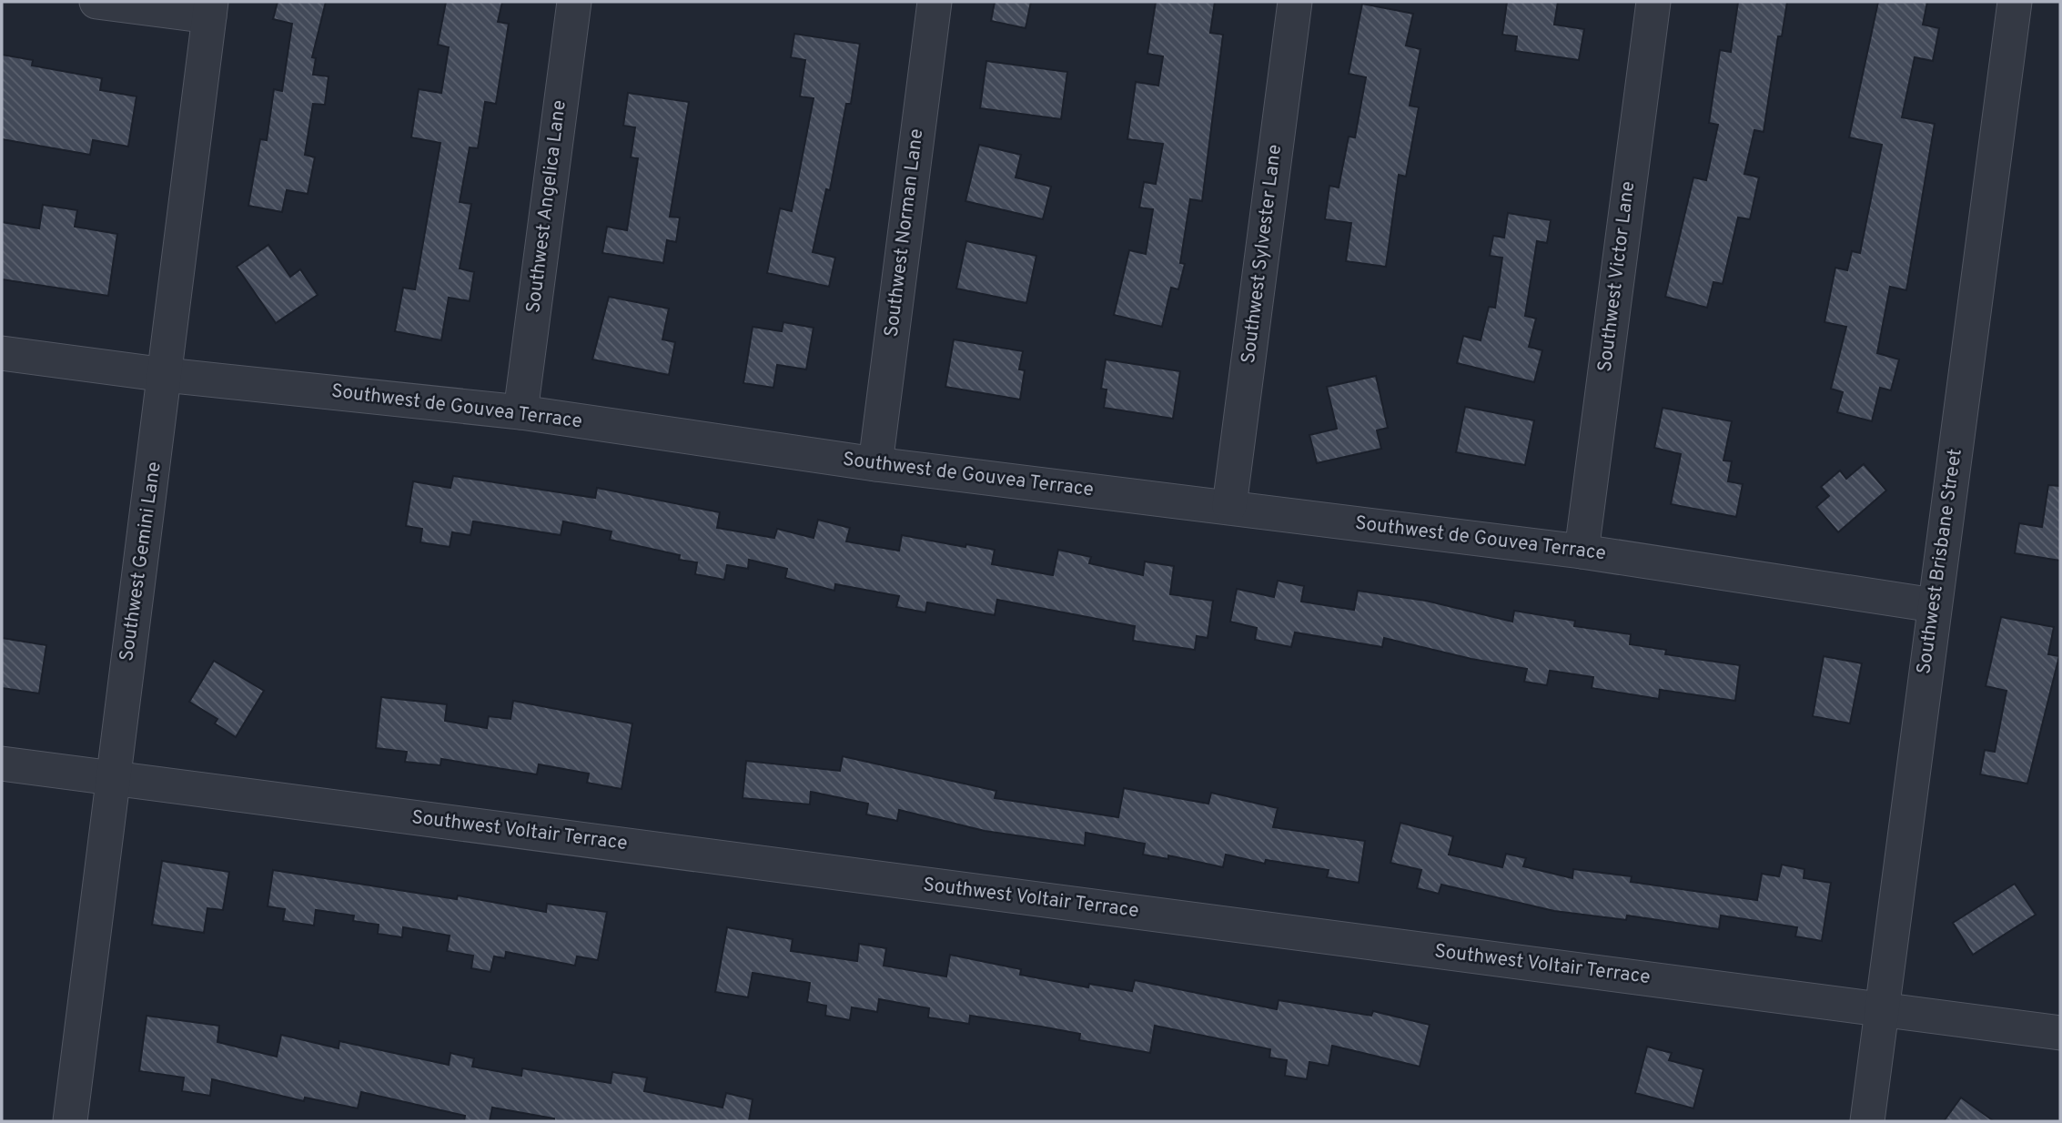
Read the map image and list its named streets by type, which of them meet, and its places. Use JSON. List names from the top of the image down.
{
  "streets": {
    "street": [
      "Southwest Angelica Lane",
      "Southwest Norman Lane",
      "Southwest Sylvester Lane",
      "Southwest Victor Lane",
      "Southwest de Gouvea Terrace",
      "Southwest Gemini Lane",
      "Southwest Brisbane Street",
      "Southwest Voltair Terrace"
    ]
  },
  "crossings": [
    ["Southwest Angelica Lane", "Southwest de Gouvea Terrace"],
    ["Southwest Norman Lane", "Southwest de Gouvea Terrace"],
    ["Southwest Sylvester Lane", "Southwest de Gouvea Terrace"],
    ["Southwest Victor Lane", "Southwest de Gouvea Terrace"],
    ["Southwest de Gouvea Terrace", "Southwest Gemini Lane"],
    ["Southwest de Gouvea Terrace", "Southwest Brisbane Street"],
    ["Southwest Gemini Lane", "Southwest Voltair Terrace"],
    ["Southwest Brisbane Street", "Southwest Voltair Terrace"]
  ]
}
